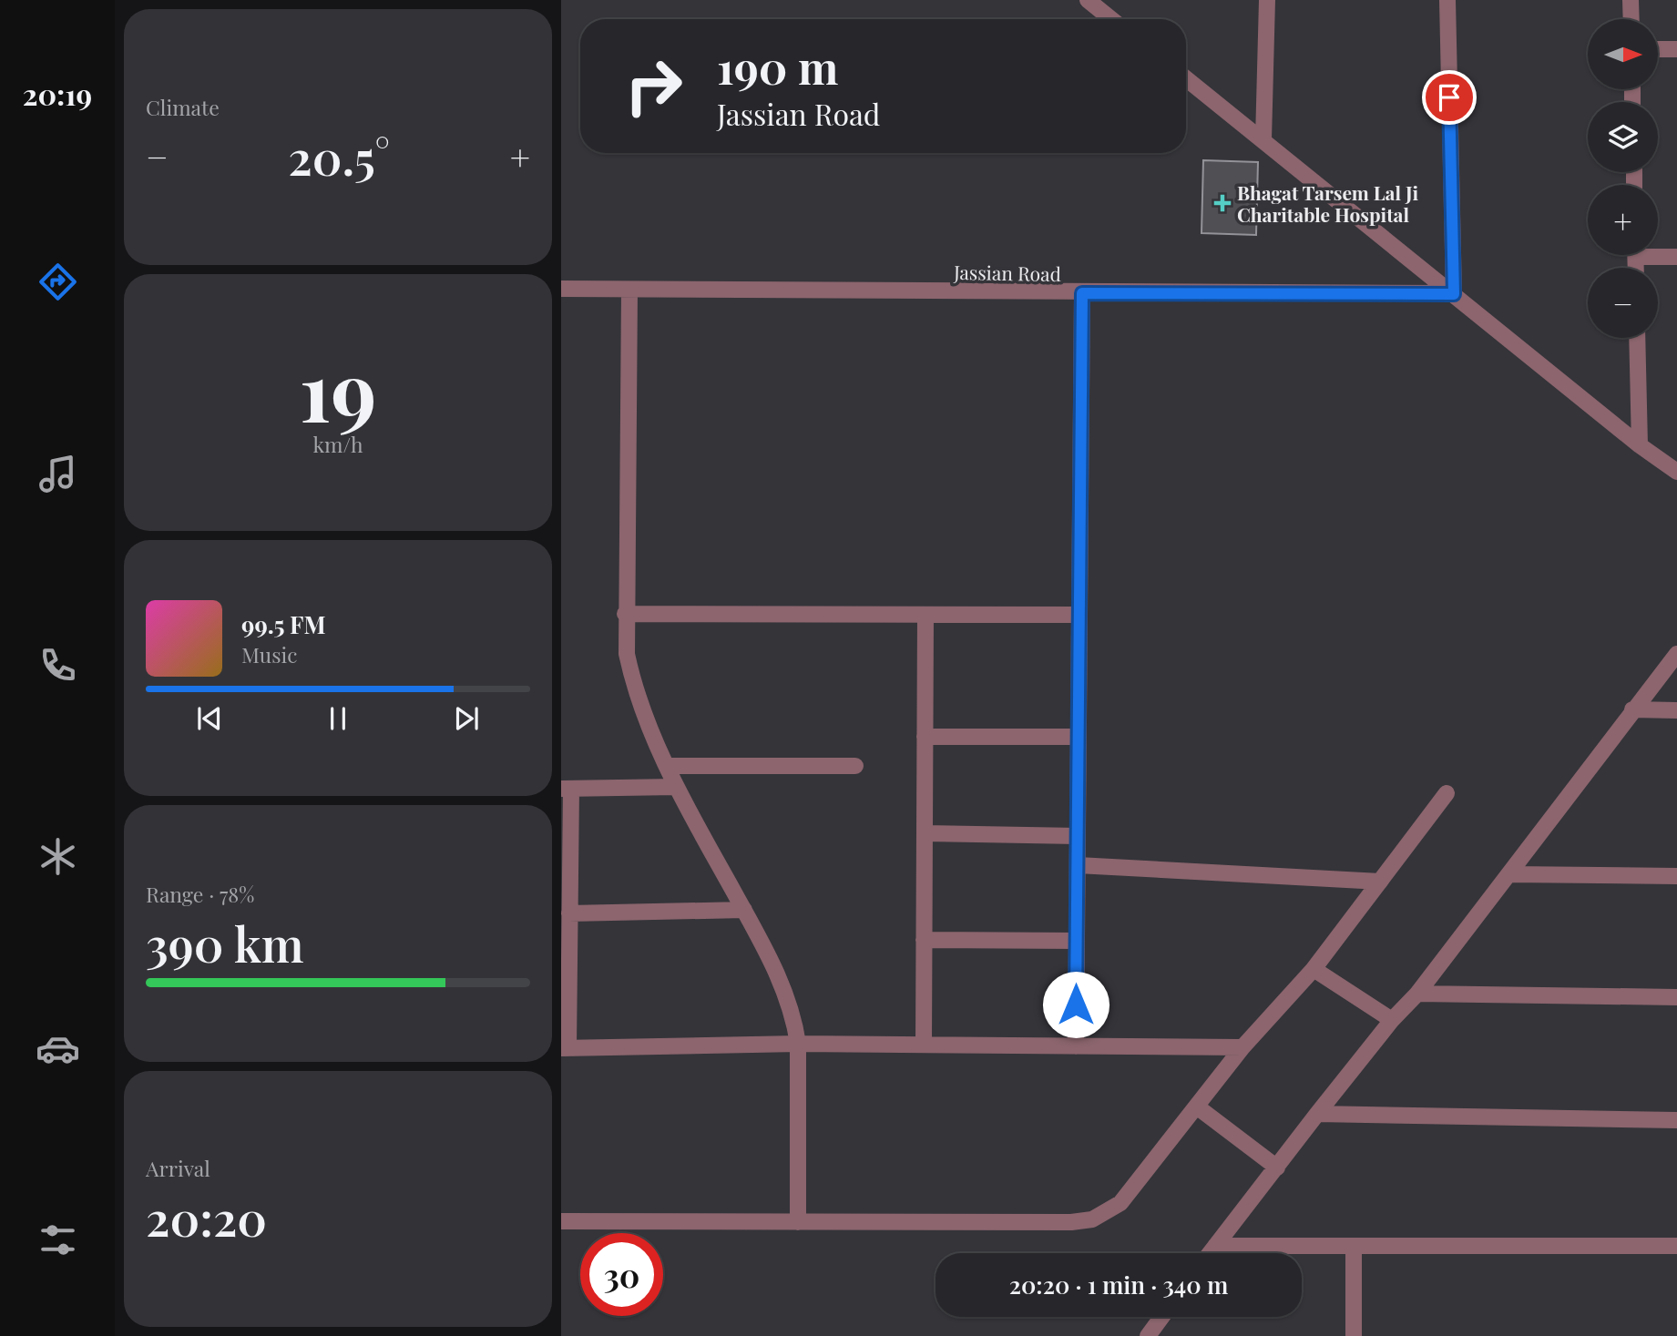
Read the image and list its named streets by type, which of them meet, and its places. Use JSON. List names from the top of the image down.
{
  "streets": {
    "street": ["Jassian Road"]
  },
  "places": {
    "health": ["Bhagat Tarsem Lal Ji Charitable Hospital"]
  },
  "north": "right",
  "page": {
    "tabs": "20:19",
    "tile": [
      "Climate",
      ["19", "km/h"],
      ["Range · 78%", "390 km"],
      ["Arrival", "20:20"]
    ],
    "map_buttons": ["+", "−"],
    "turn": ["190 m", "Jassian Road"],
    "heat": ["−", "20.5°", "+"],
    "song": ["99.5 FM", "Music"],
    "limit": "30",
    "trip": "20:20 · 1 min · 340 m"
  }
}
